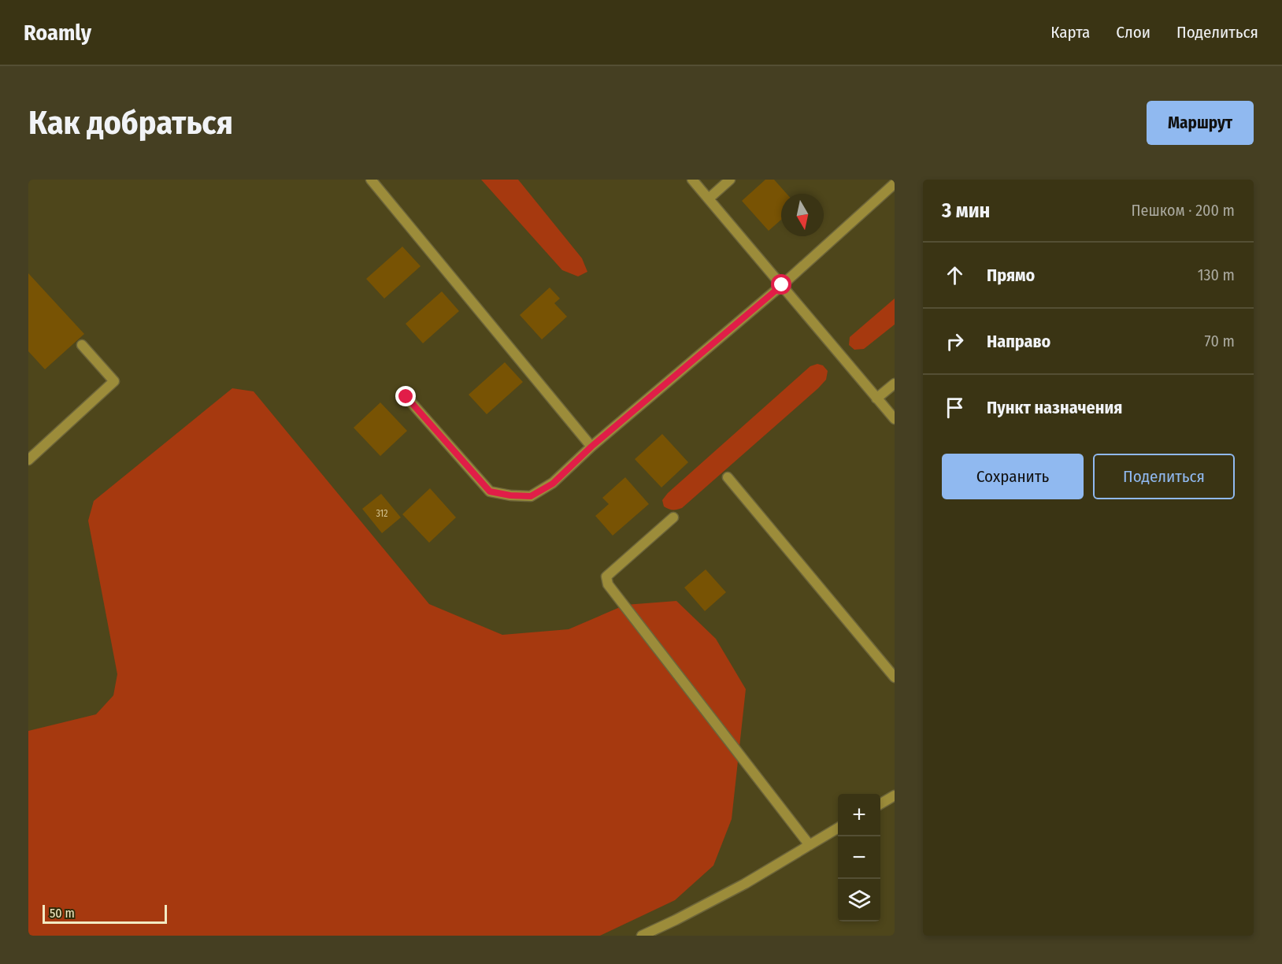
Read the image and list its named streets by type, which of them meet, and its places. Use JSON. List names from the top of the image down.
{
  "house_numbers": ["312"],
  "scale_bar": "50 m",
  "north": "bottom",
  "page": {
    "header": "Roamly",
    "nav": ["Карта", "Слои", "Поделиться"],
    "buttons": [
      "Маршрут",
      ["Сохранить", "Поделиться"]
    ],
    "title": "Как добраться",
    "heading": ["3 мин", "Пешком · 200 m"],
    "list": [
      ["Прямо", "130 m"],
      ["Направо", "70 m"],
      "Пункт назначения"
    ],
    "map_buttons": ["+", "−"],
    "scale": "50 m"
  }
}
